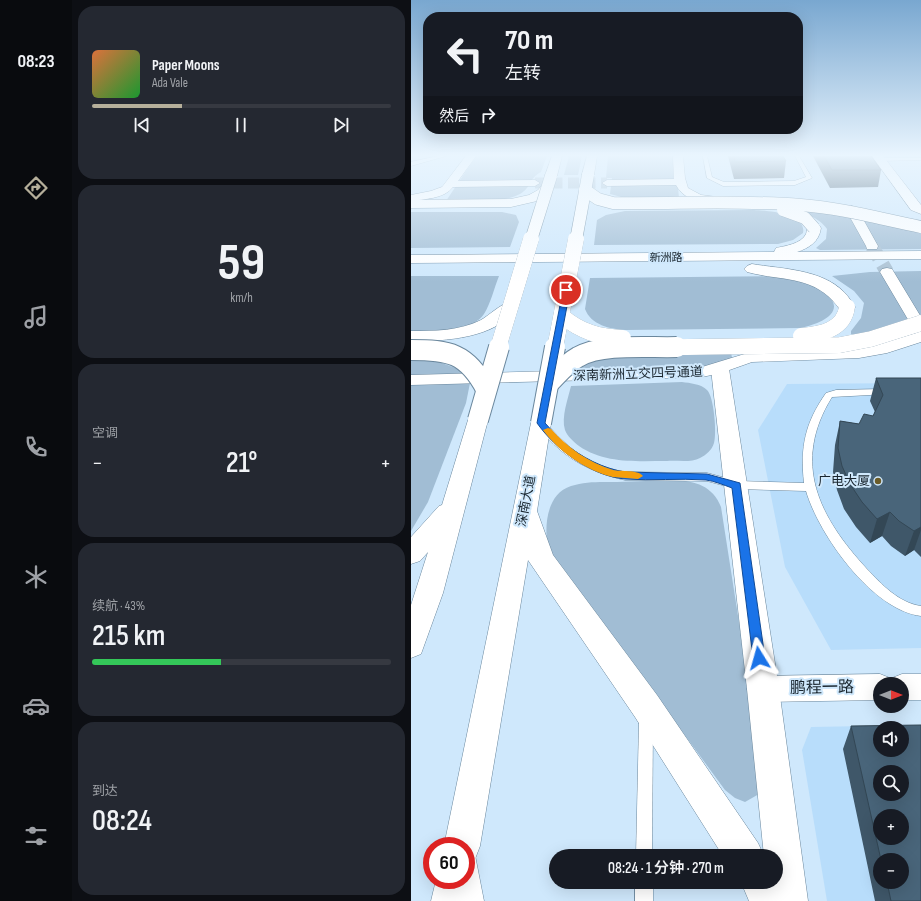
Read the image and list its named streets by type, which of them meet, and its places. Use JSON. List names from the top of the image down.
{
  "streets": {
    "main road": ["新洲路", "深南大道"],
    "street": ["深南新洲立交四号通道", "鹏程一路"]
  },
  "places": ["广电大厦"],
  "north": "right",
  "page": {
    "tabs": "08:23",
    "turn": ["70 m", "左转"],
    "song": ["Paper Moons", "Ada Vale"],
    "then": "然后",
    "tile": [
      ["59", "km/h"],
      "空调",
      ["续航 · 43%", "215 km"],
      ["到达", "08:24"]
    ],
    "heat": ["−", "21°", "+"],
    "map_buttons": ["+", "−"],
    "limit": "60",
    "trip": "08:24 · 1 分钟 · 270 m"
  }
}
